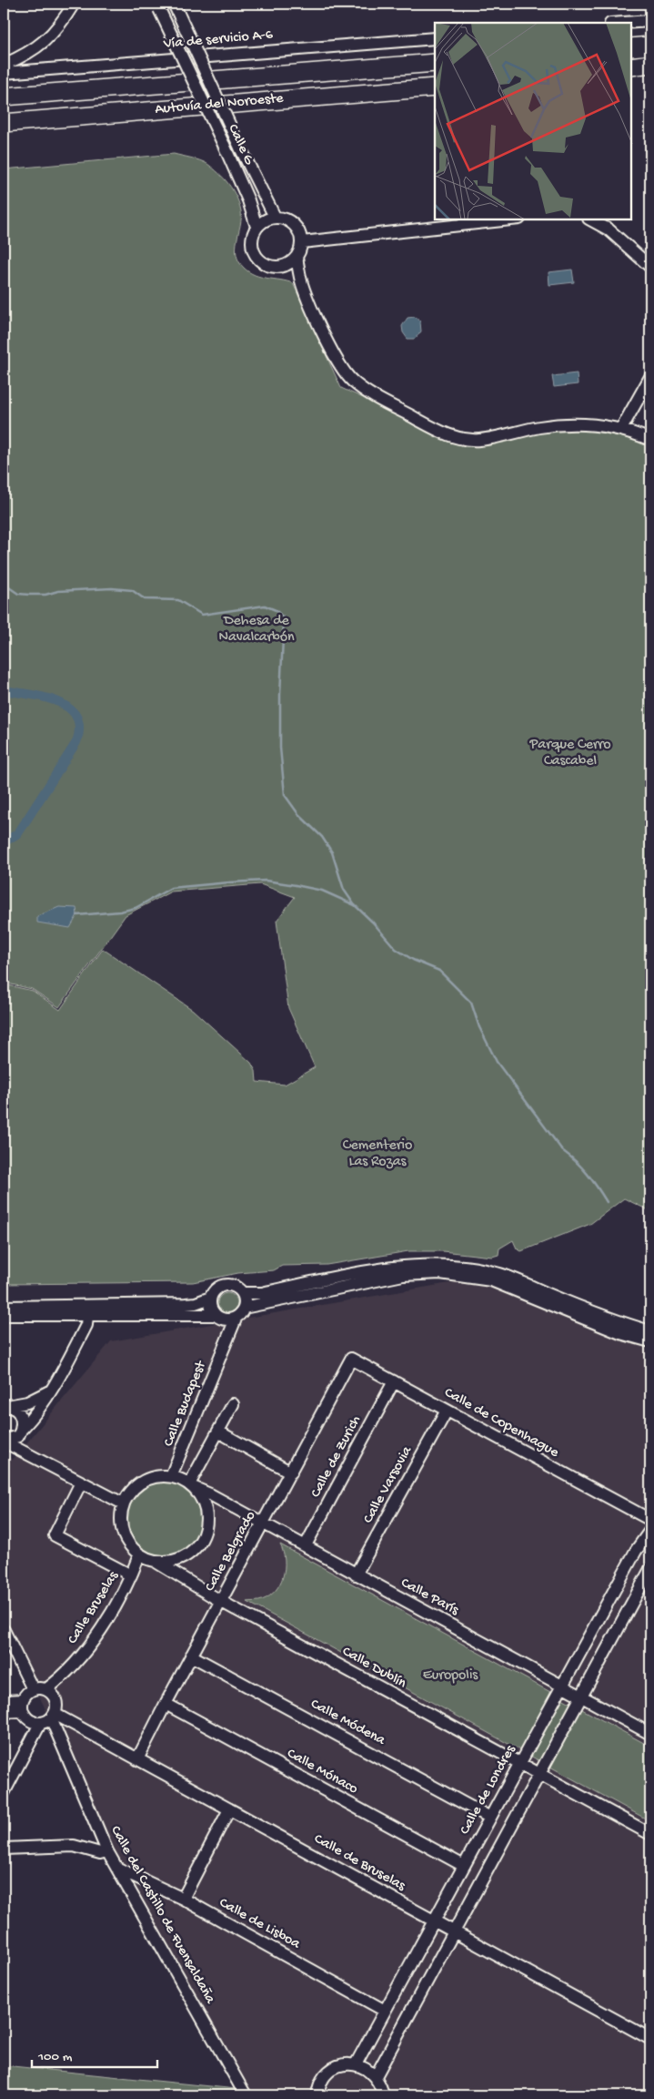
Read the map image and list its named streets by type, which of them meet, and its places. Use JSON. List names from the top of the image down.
{
  "streets": {
    "highway": ["Autovía del Noroeste"],
    "street": [
      "Vía de servicio A-6",
      "Calle G",
      "Calle Budapest",
      "Calle de Copenhague",
      "Calle de Zurich",
      "Calle Varsovia",
      "Calle Belgrado",
      "Calle París",
      "Calle Bruselas",
      "Calle Dublín",
      "Calle Módena",
      "Calle Mónaco",
      "Calle de Londres",
      "Calle de Bruselas",
      "Calle del Castillo de Fuensaldaña",
      "Calle de Lisboa"
    ]
  },
  "crossings": [
    ["Calle Budapest", "Calle París"],
    ["Calle Budapest", "Calle Bruselas"],
    ["Calle Budapest", "Calle Dublín"],
    ["Calle de Copenhague", "Calle de Zurich"],
    ["Calle de Copenhague", "Calle Varsovia"],
    ["Calle de Copenhague", "Calle Belgrado"],
    ["Calle de Copenhague", "Calle de Londres"],
    ["Calle de Zurich", "Calle París"],
    ["Calle Varsovia", "Calle París"],
    ["Calle Belgrado", "Calle París"],
    ["Calle Belgrado", "Calle Dublín"],
    ["Calle Belgrado", "Calle Módena"],
    ["Calle Belgrado", "Calle Mónaco"],
    ["Calle Belgrado", "Calle de Bruselas"],
    ["Calle París", "Calle Bruselas"],
    ["Calle París", "Calle Dublín"],
    ["Calle París", "Calle de Londres"],
    ["Calle Bruselas", "Calle Dublín"],
    ["Calle Bruselas", "Calle de Bruselas"],
    ["Calle Bruselas", "Calle del Castillo de Fuensaldaña"],
    ["Calle Dublín", "Calle de Londres"],
    ["Calle Módena", "Calle de Londres"],
    ["Calle Mónaco", "Calle de Londres"],
    ["Calle de Londres", "Calle de Bruselas"],
    ["Calle de Londres", "Calle de Lisboa"],
    ["Calle de Bruselas", "Calle del Castillo de Fuensaldaña"],
    ["Calle del Castillo de Fuensaldaña", "Calle de Lisboa"]
  ],
  "parks": [
    "Dehesa de Navalcarbón",
    "Parque Cerro Cascabel",
    "Cementerio Las Rozas",
    "Europolis"
  ],
  "scale_bar": "100 m"
}
